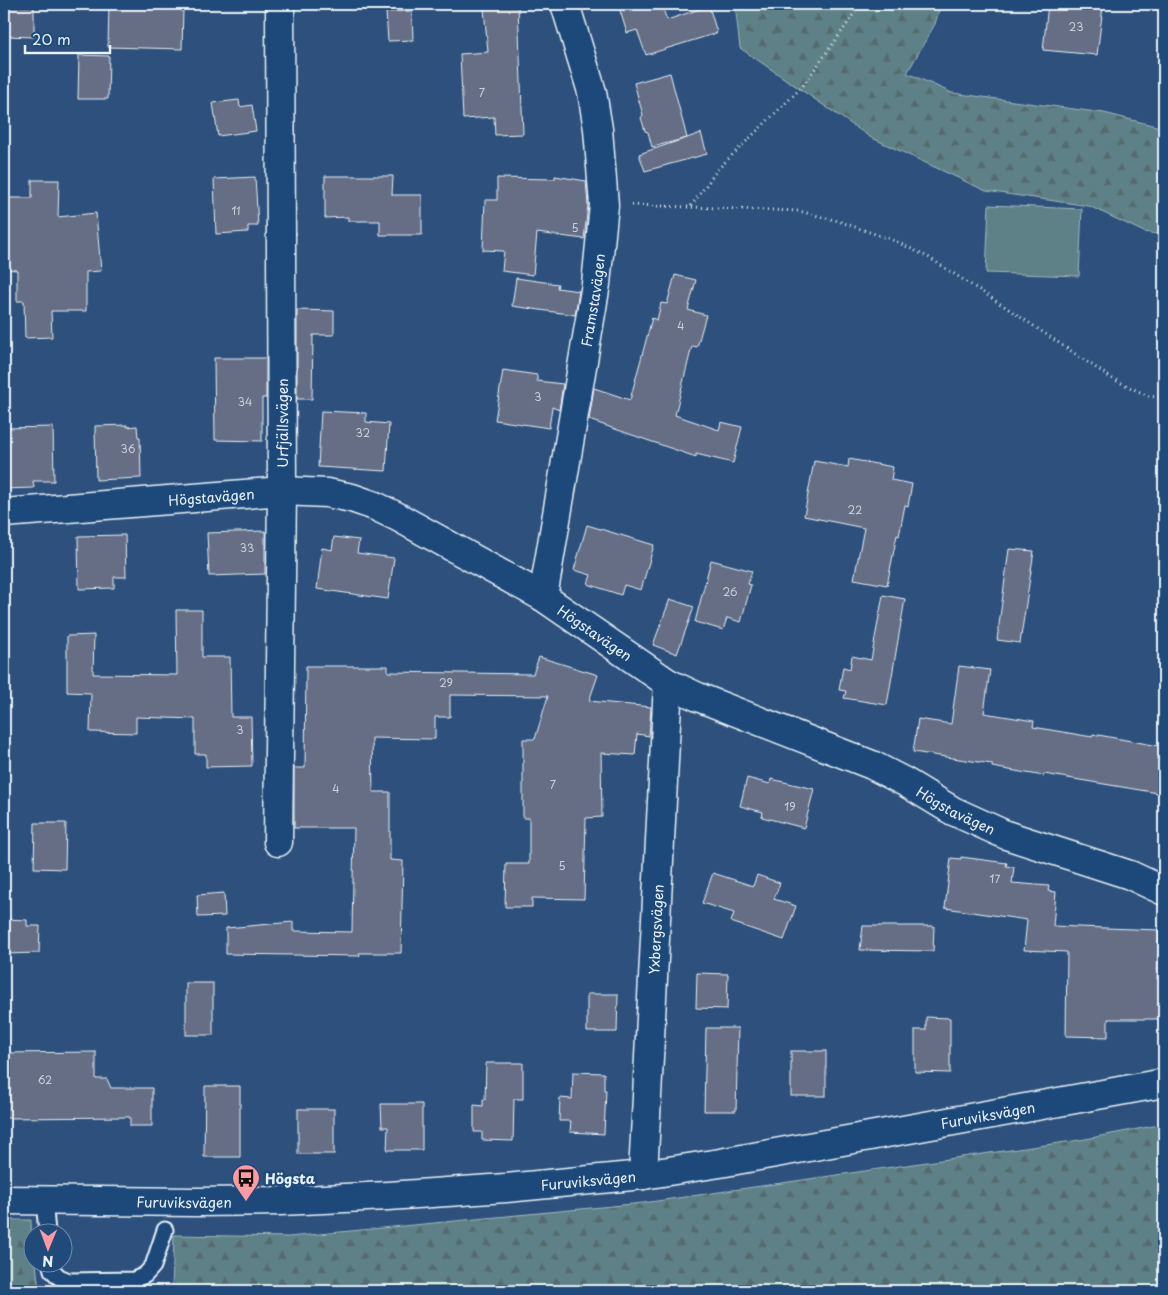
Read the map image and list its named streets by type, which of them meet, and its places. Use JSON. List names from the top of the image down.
{
  "streets": {
    "street": [
      "Framstavägen",
      "Urfjällsvägen",
      "Högstavägen",
      "Yxbergsvägen",
      "Furuviksvägen"
    ]
  },
  "crossings": [
    ["Framstavägen", "Högstavägen"],
    ["Urfjällsvägen", "Högstavägen"],
    ["Högstavägen", "Yxbergsvägen"],
    ["Yxbergsvägen", "Furuviksvägen"]
  ],
  "places": {
    "bus stop": ["Högsta"]
  },
  "house_numbers": [
    "23",
    "7",
    "11",
    "5",
    "4",
    "3",
    "34",
    "32",
    "36",
    "22",
    "33",
    "26",
    "29",
    "3",
    "7",
    "4",
    "19",
    "5",
    "17",
    "62"
  ],
  "scale_bar": "20 m",
  "north": "bottom"
}
